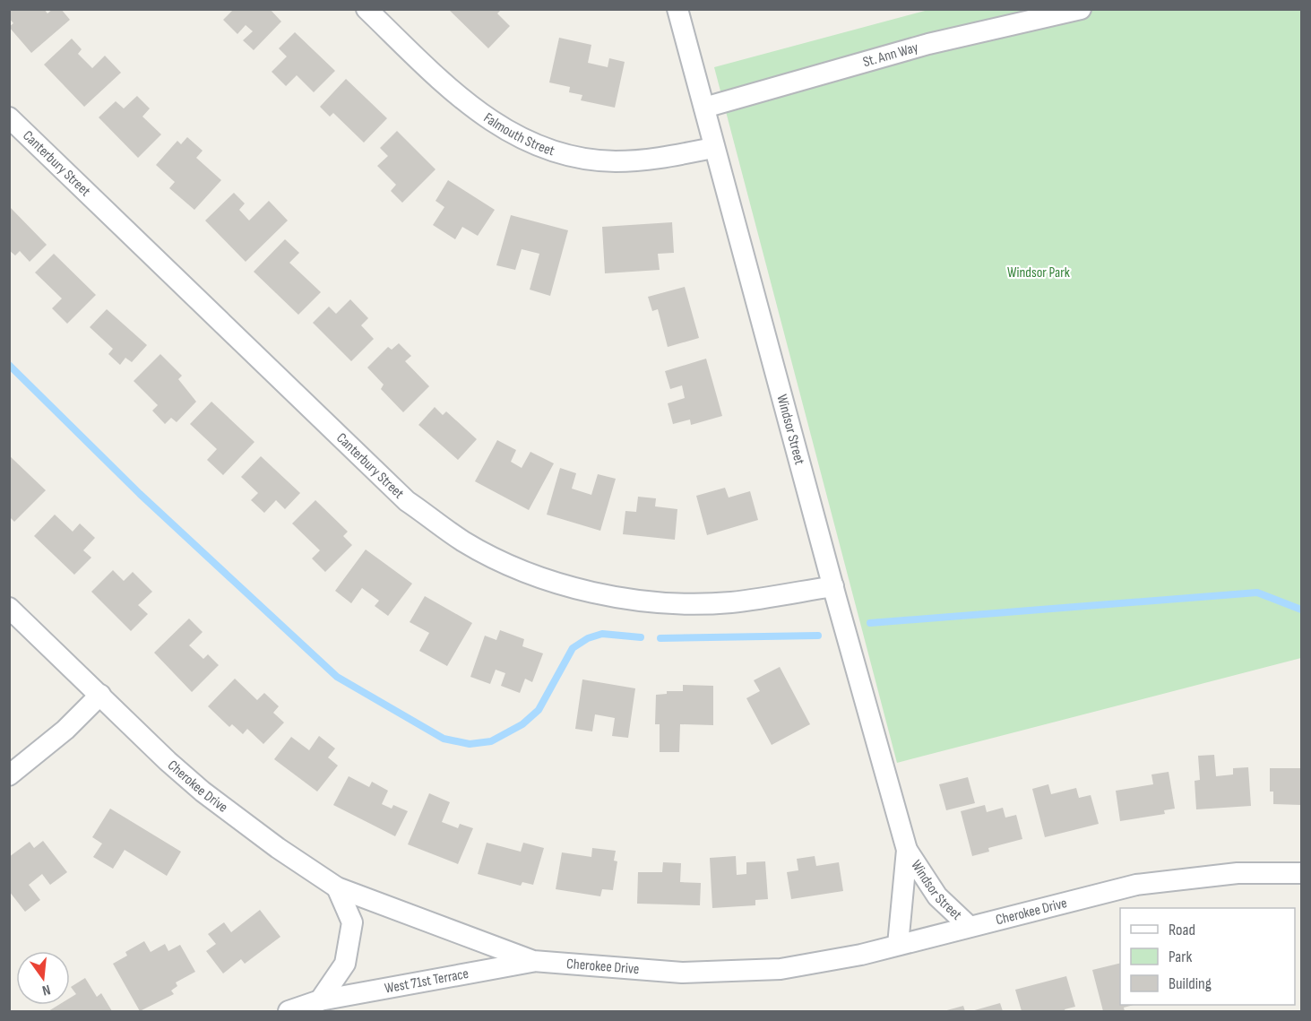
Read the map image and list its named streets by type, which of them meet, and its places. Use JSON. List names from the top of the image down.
{
  "streets": {
    "street": [
      "St. Ann Way",
      "Falmouth Street",
      "Canterbury Street",
      "Windsor Street",
      "Cherokee Drive",
      "West 71st Terrace"
    ]
  },
  "crossings": [
    ["St. Ann Way", "Windsor Street"],
    ["Falmouth Street", "Windsor Street"],
    ["Canterbury Street", "Windsor Street"],
    ["Windsor Street", "Cherokee Drive"],
    ["Cherokee Drive", "West 71st Terrace"]
  ],
  "parks": ["Windsor Park"],
  "legend": ["Road", "Park", "Building"],
  "north": "bottom"
}
